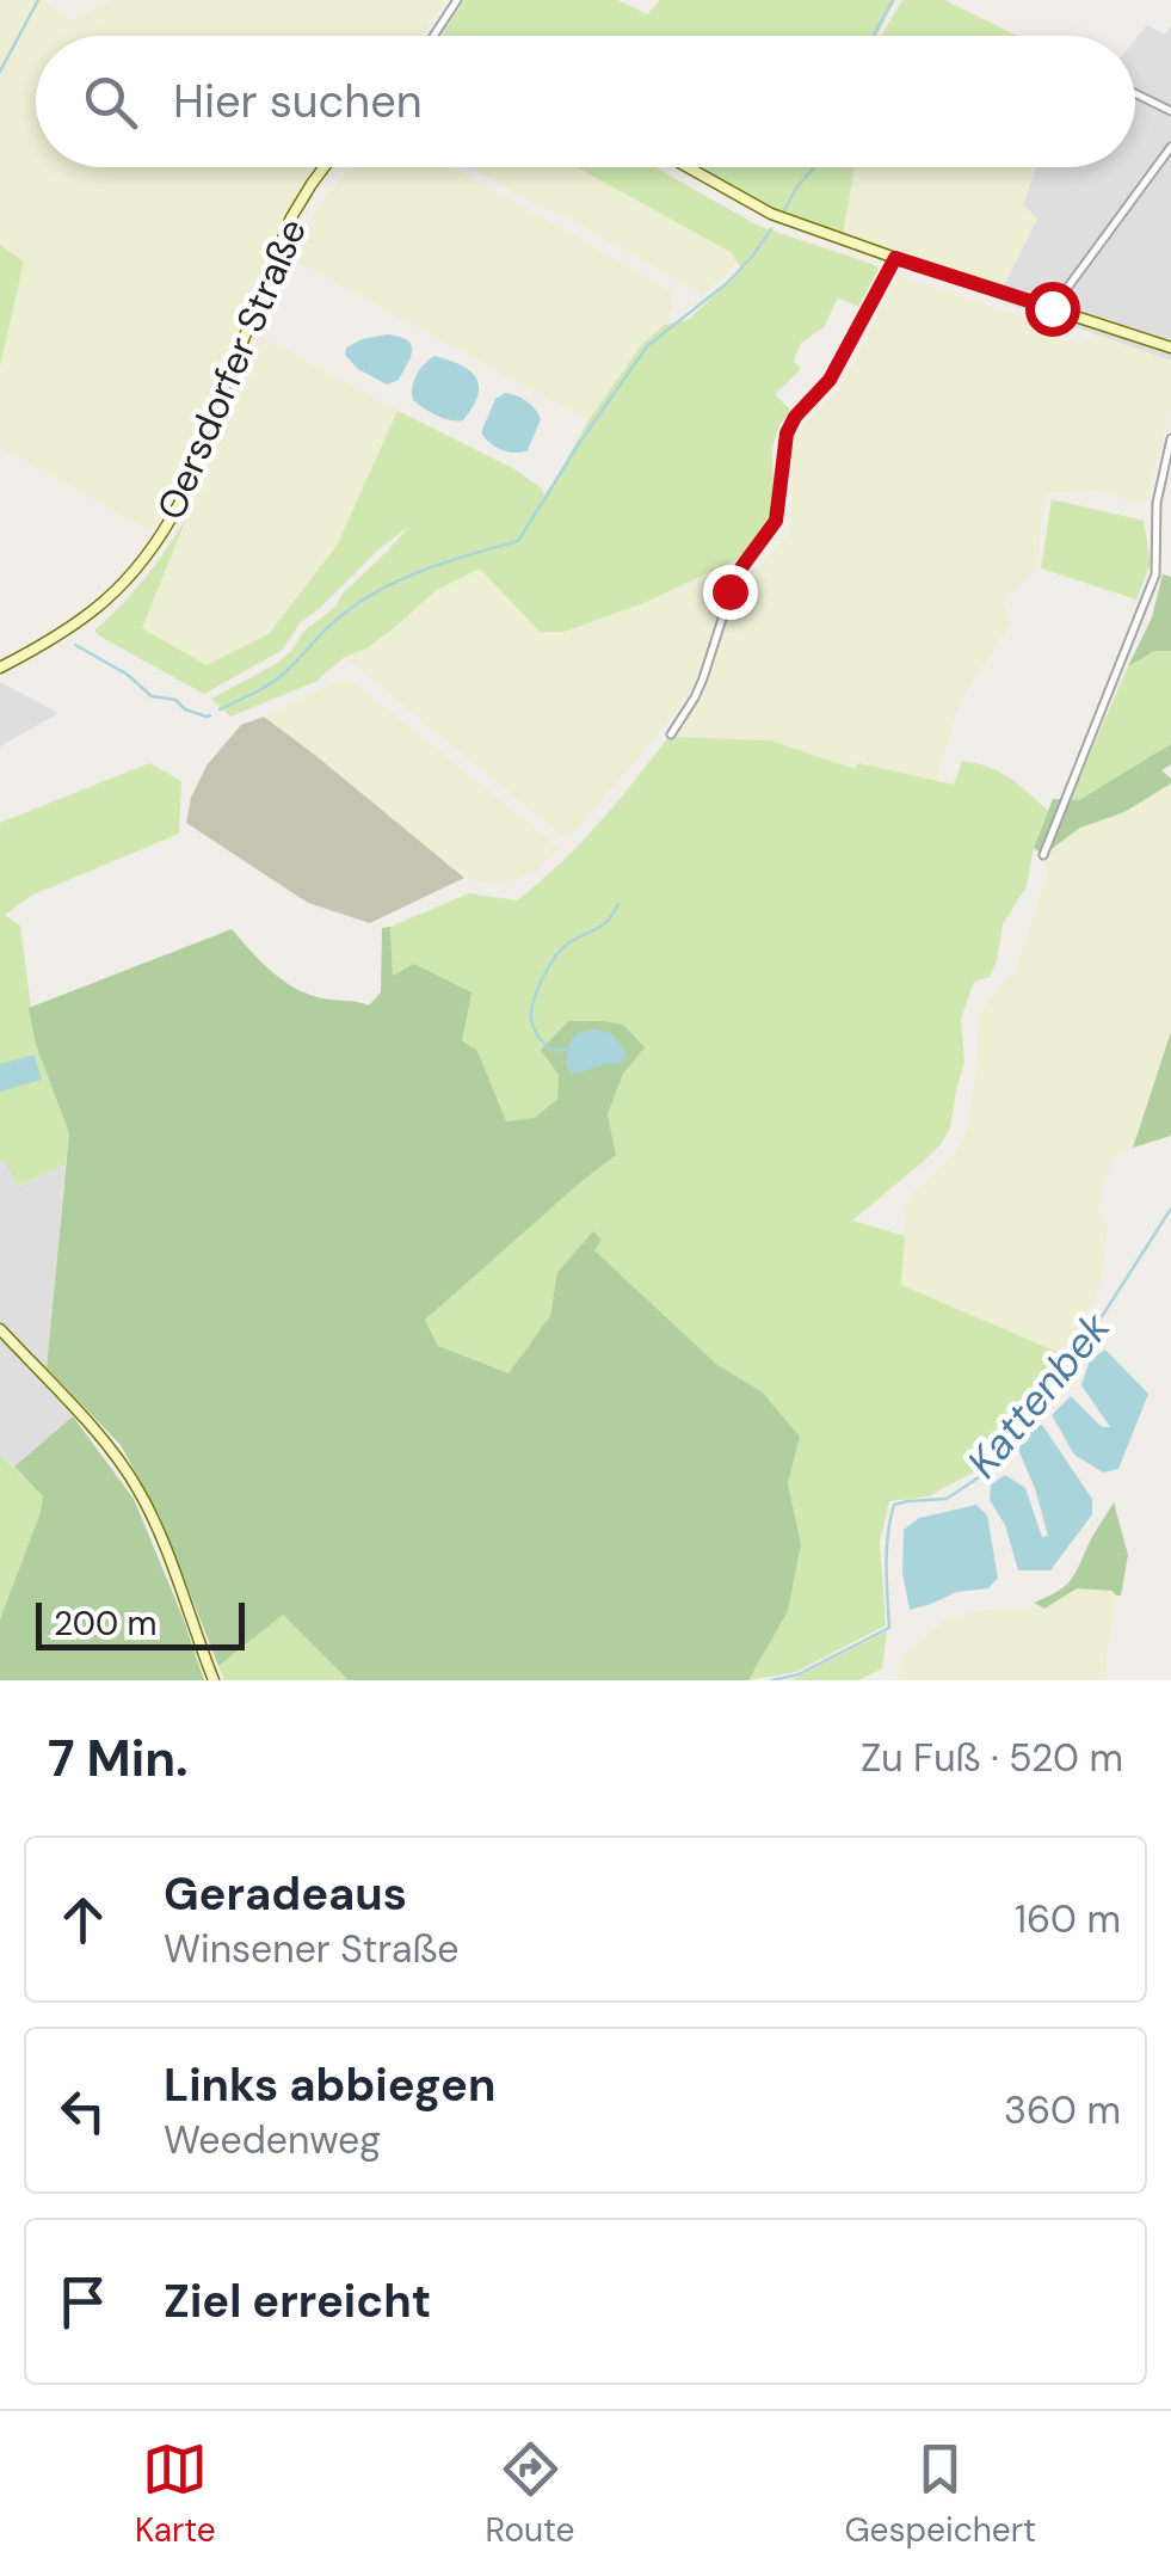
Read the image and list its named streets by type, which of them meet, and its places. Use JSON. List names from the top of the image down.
{
  "streets": {
    "street": ["Oersdorfer Straße"]
  },
  "water": ["Kattenbek"],
  "scale_bar": "200 m",
  "page": {
    "search": "Hier suchen",
    "scale": "200 m",
    "heading": ["7 Min.", "Zu Fuß · 520 m"],
    "list": [
      ["Geradeaus", "Winsener Straße", "160 m"],
      ["Links abbiegen", "Weedenweg", "360 m"],
      "Ziel erreicht"
    ],
    "nav": ["Karte", "Route", "Gespeichert"]
  }
}
